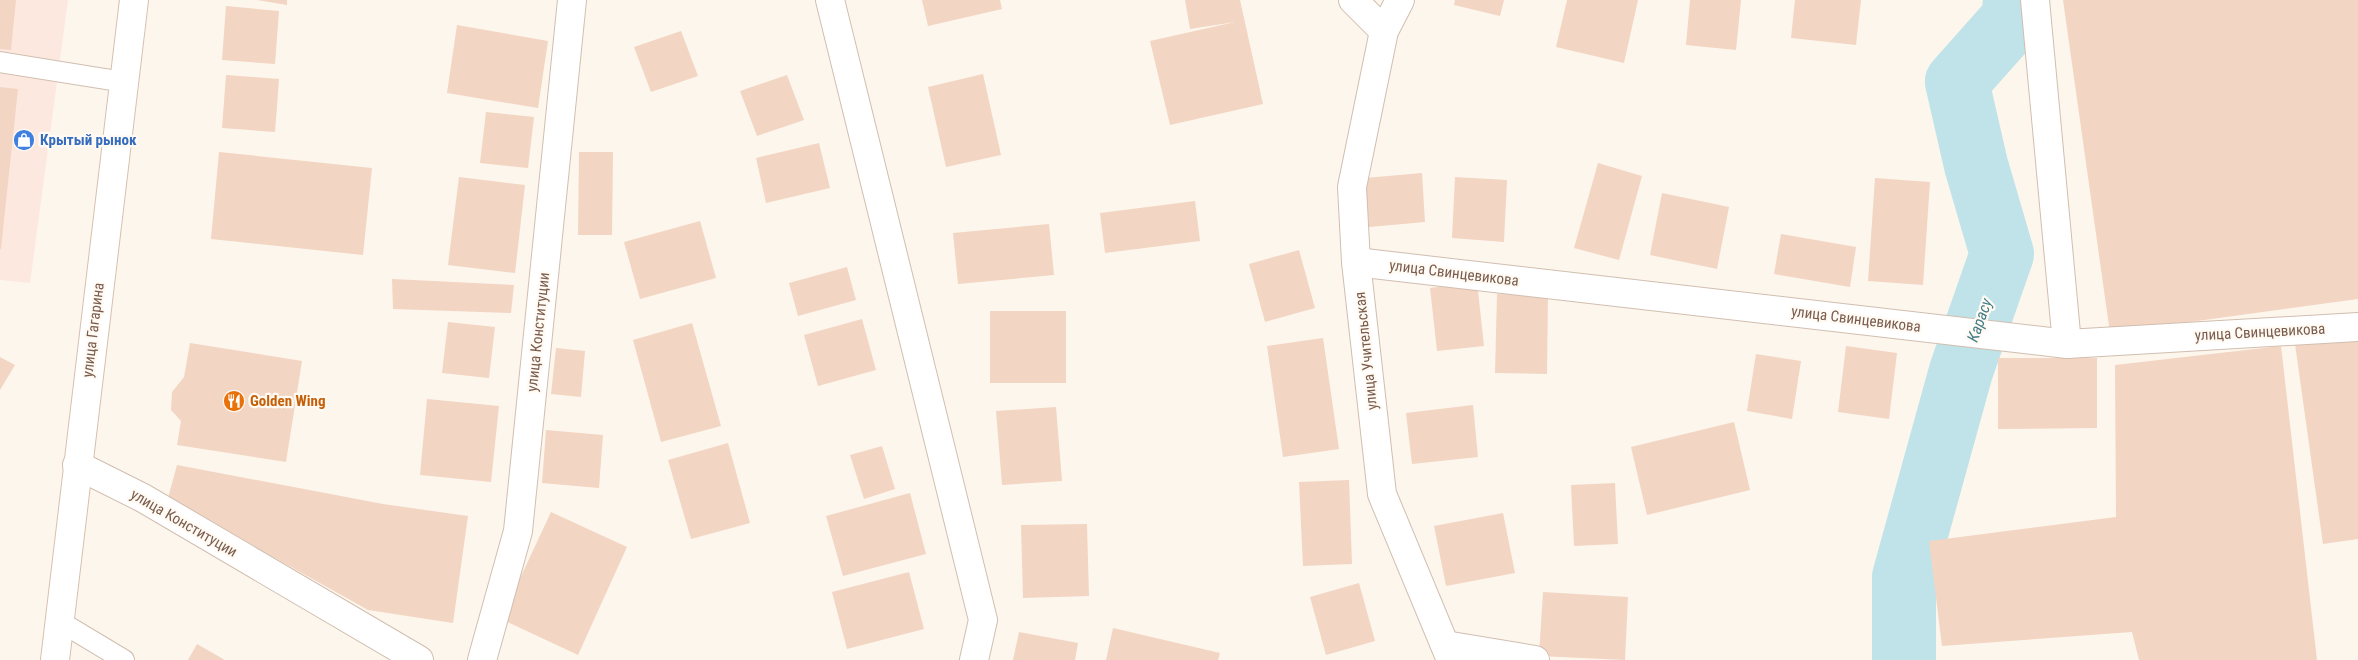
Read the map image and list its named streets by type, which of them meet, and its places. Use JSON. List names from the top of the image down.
{
  "streets": {
    "street": [
      "улица Свинцевикова",
      "улица Гагарина",
      "улица Конституции",
      "улица Учительская"
    ]
  },
  "crossings": [
    ["улица Свинцевикова", "улица Учительская"],
    ["улица Гагарина", "улица Конституции"]
  ],
  "water": ["Карасу"],
  "places": {
    "shop": ["Крытый рынок"],
    "restaurant": ["Golden Wing"]
  }
}
